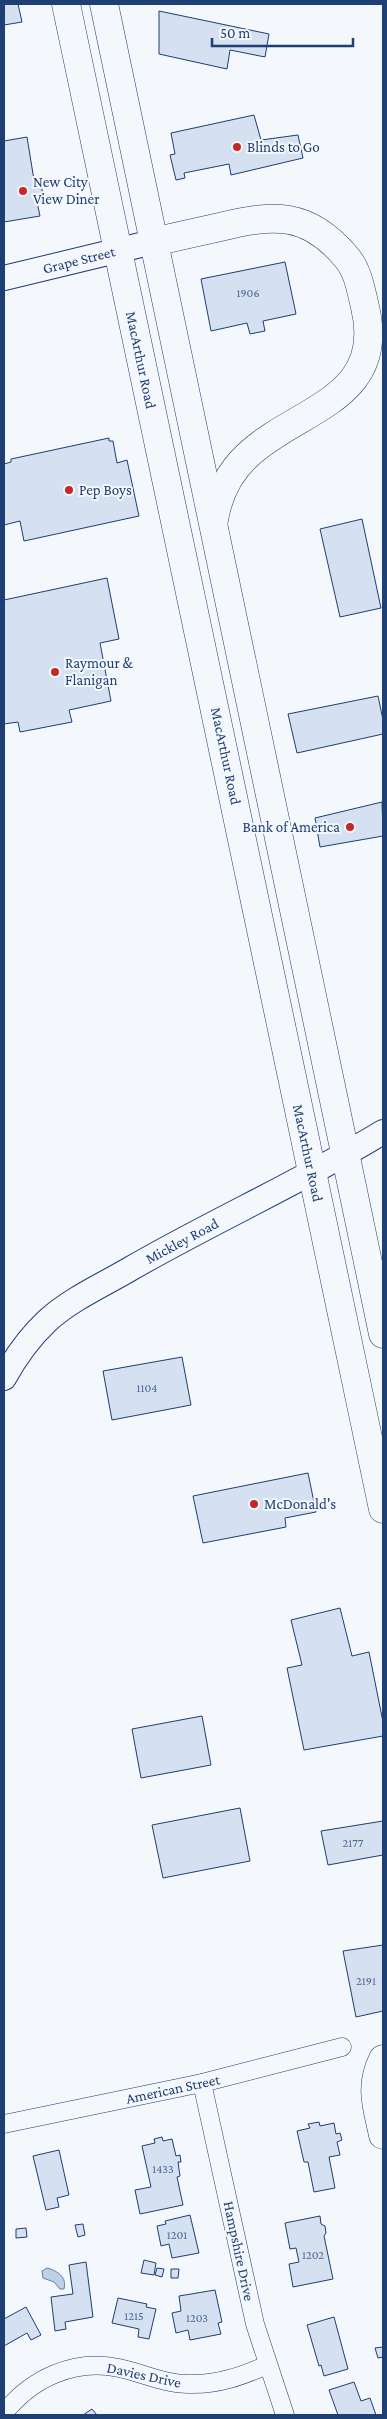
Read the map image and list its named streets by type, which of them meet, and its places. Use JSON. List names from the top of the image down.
{
  "streets": {
    "highway": ["MacArthur Road"],
    "street": [
      "Grape Street",
      "Mickley Road",
      "American Street",
      "Hampshire Drive",
      "Davies Drive"
    ]
  },
  "crossings": [
    ["Grape Street", "MacArthur Road"],
    ["MacArthur Road", "Mickley Road"],
    ["American Street", "Hampshire Drive"],
    ["Hampshire Drive", "Davies Drive"]
  ],
  "places": [
    "Blinds to Go",
    "New City View Diner",
    "Pep Boys",
    "Raymour & Flanigan",
    "Bank of America",
    "McDonald's"
  ],
  "house_numbers": [
    "1906",
    "1104",
    "2177",
    "2191",
    "1433",
    "1201",
    "1202",
    "1215",
    "1203"
  ],
  "scale_bar": "50 m"
}
